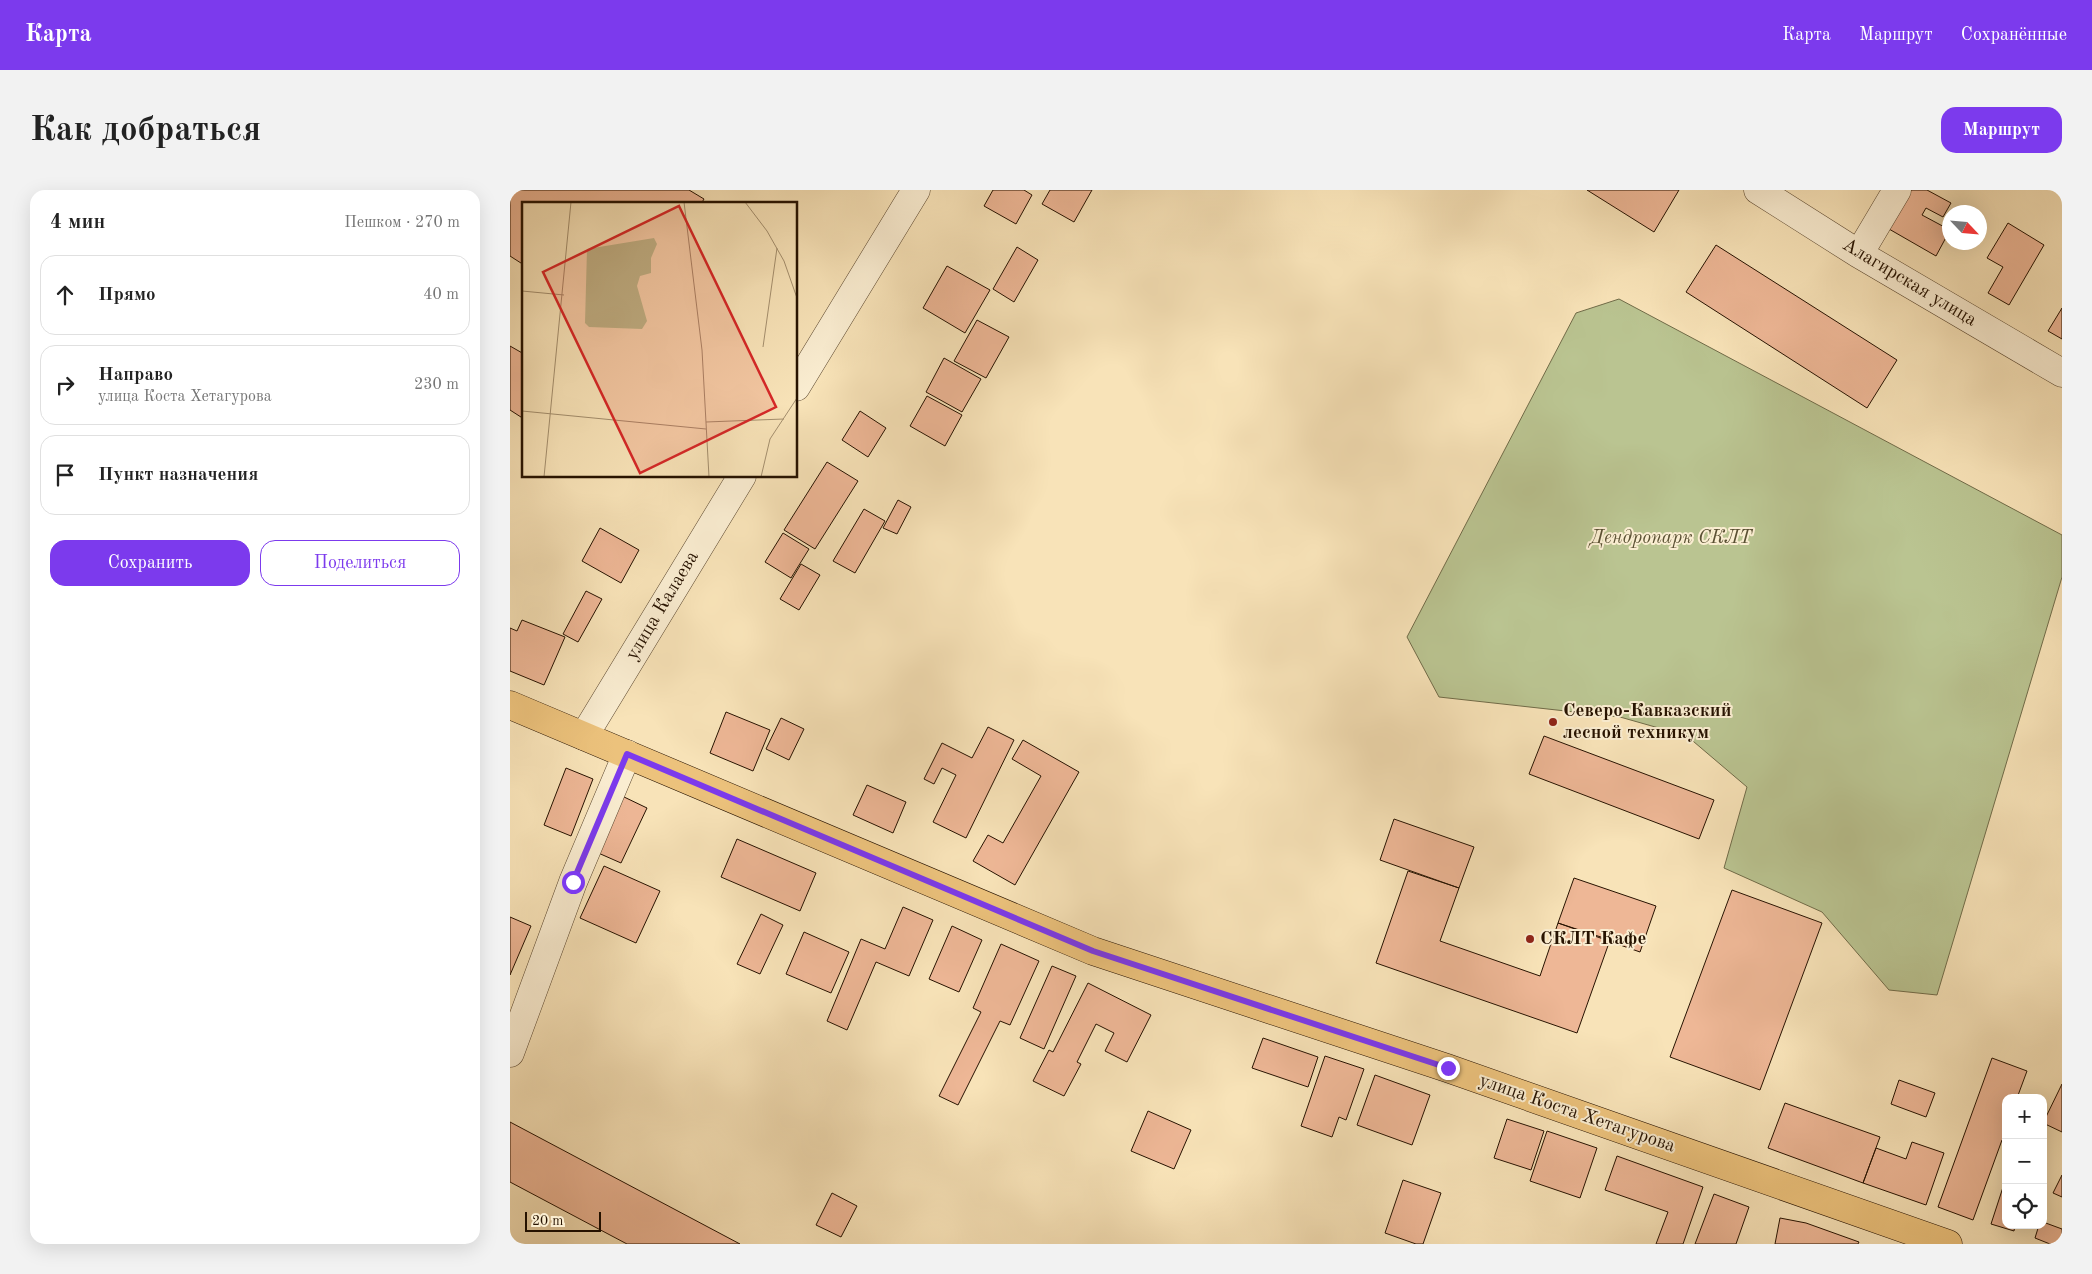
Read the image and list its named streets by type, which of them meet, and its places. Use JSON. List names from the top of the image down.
{
  "streets": {
    "main road": ["улица Коста Хетагурова"],
    "street": ["Алагирская улица", "улица Калаева"]
  },
  "crossings": [
    ["улица Калаева", "улица Коста Хетагурова"]
  ],
  "parks": ["Дендропарк СКЛТ"],
  "places": ["Северо-Кавказский лесной техникум", "СКЛТ Кафе"],
  "scale_bar": "20 m",
  "north": "bottom right",
  "page": {
    "header": "Карта",
    "nav": ["Карта", "Маршрут", "Сохранённые"],
    "buttons": [
      "Маршрут",
      ["Сохранить", "Поделиться"]
    ],
    "title": "Как добраться",
    "heading": ["4 мин", "Пешком · 270 m"],
    "list": [
      ["Прямо", "40 m"],
      ["Направо", "улица Коста Хетагурова", "230 m"],
      "Пункт назначения"
    ],
    "map_buttons": ["+", "−"],
    "scale": "20 m"
  }
}
